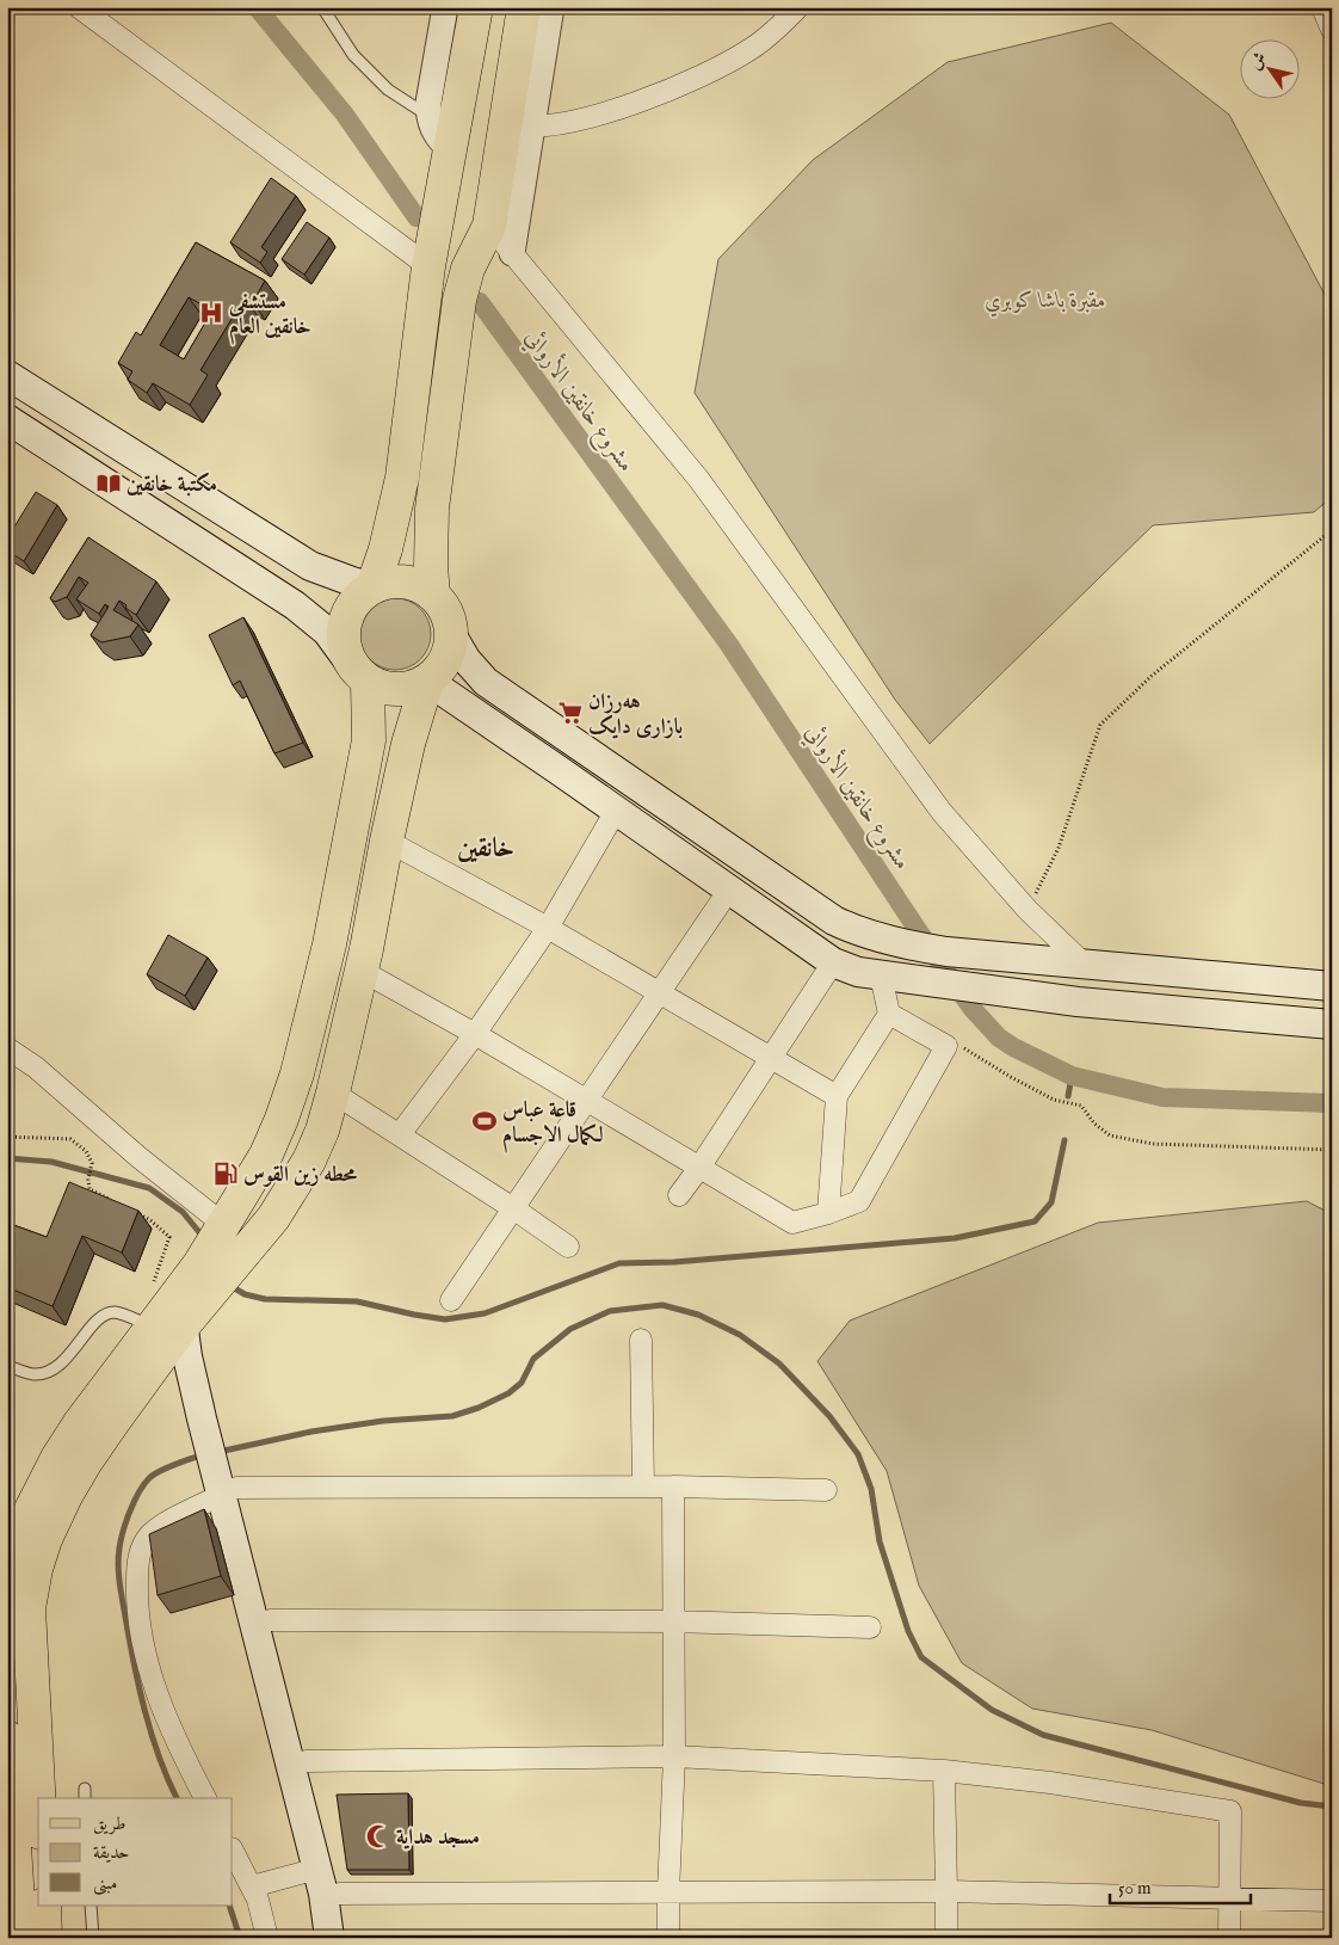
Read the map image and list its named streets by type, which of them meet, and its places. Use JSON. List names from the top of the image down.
{
  "districts": ["خانقين"],
  "water": ["مشروع خانقين الأروائي"],
  "parks": ["مقبرة باشا كوبري"],
  "places": {
    "hospital": ["مستشفى خانقين العام"],
    "library": ["مكتبة خانقين"],
    "supermarket": ["هەرزان بازاری دایک"],
    "sports": ["قاعة عباس لكمال الاجسام"],
    "fuel station": ["محطه زين القوس"],
    "mosque": ["مسجد هداية"]
  },
  "legend": ["طريق", "حديقة", "مبنى"],
  "scale_bar": "50 m",
  "north": "top left"
}
